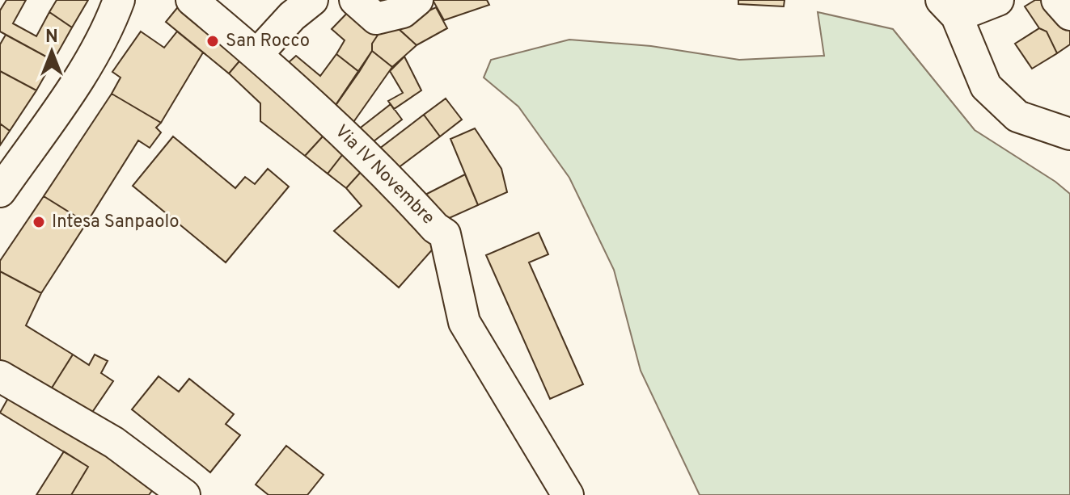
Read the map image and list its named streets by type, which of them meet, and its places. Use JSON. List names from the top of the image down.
{
  "streets": {
    "street": ["Via IV Novembre"]
  },
  "places": ["San Rocco", "Intesa Sanpaolo"],
  "north": "top"
}
